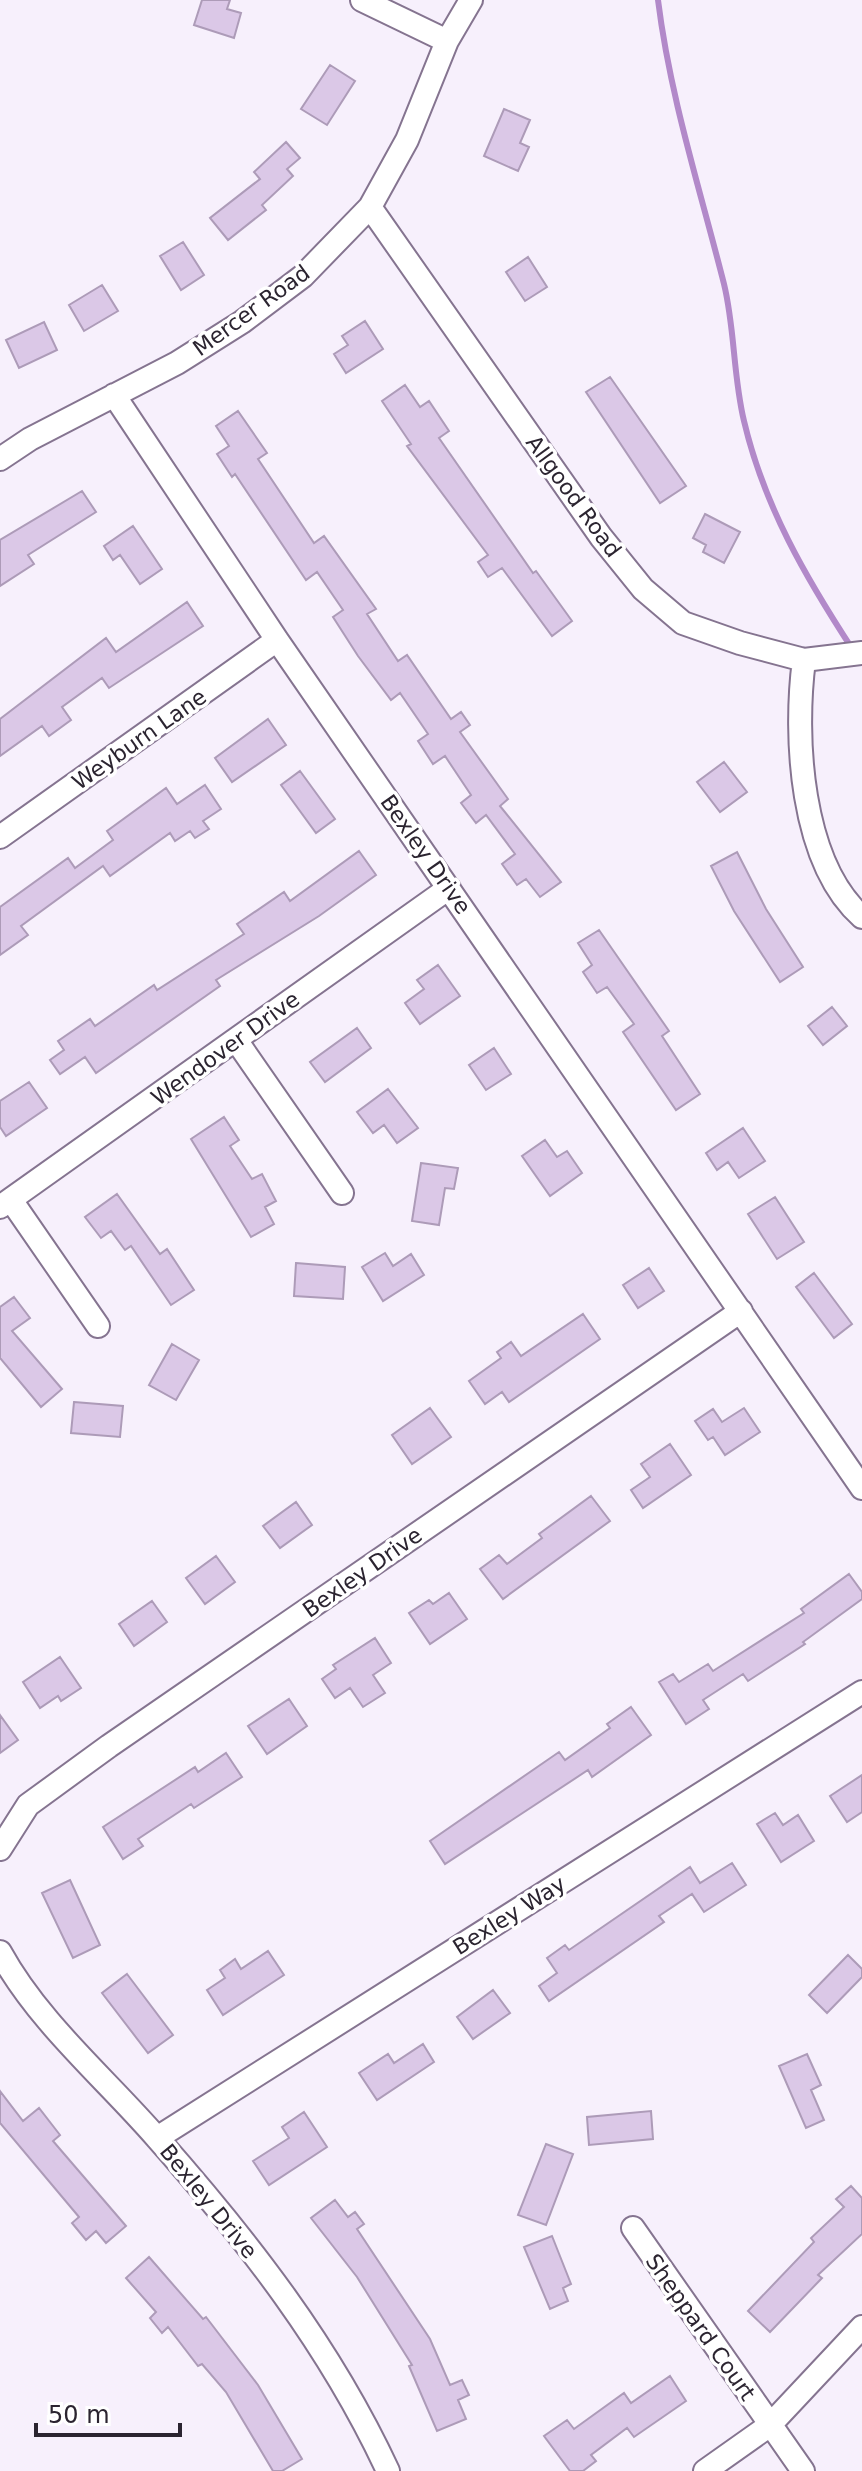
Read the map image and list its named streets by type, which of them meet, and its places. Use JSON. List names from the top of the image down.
{
  "streets": {
    "street": [
      "Mercer Road",
      "Allgood Road",
      "Weyburn Lane",
      "Bexley Drive",
      "Wendover Drive",
      "Bexley Way",
      "Sheppard Court"
    ]
  },
  "crossings": [
    ["Mercer Road", "Allgood Road"],
    ["Mercer Road", "Bexley Drive"],
    ["Weyburn Lane", "Bexley Drive"],
    ["Bexley Drive", "Wendover Drive"],
    ["Bexley Drive", "Bexley Way"]
  ],
  "scale_bar": "50 m"
}
